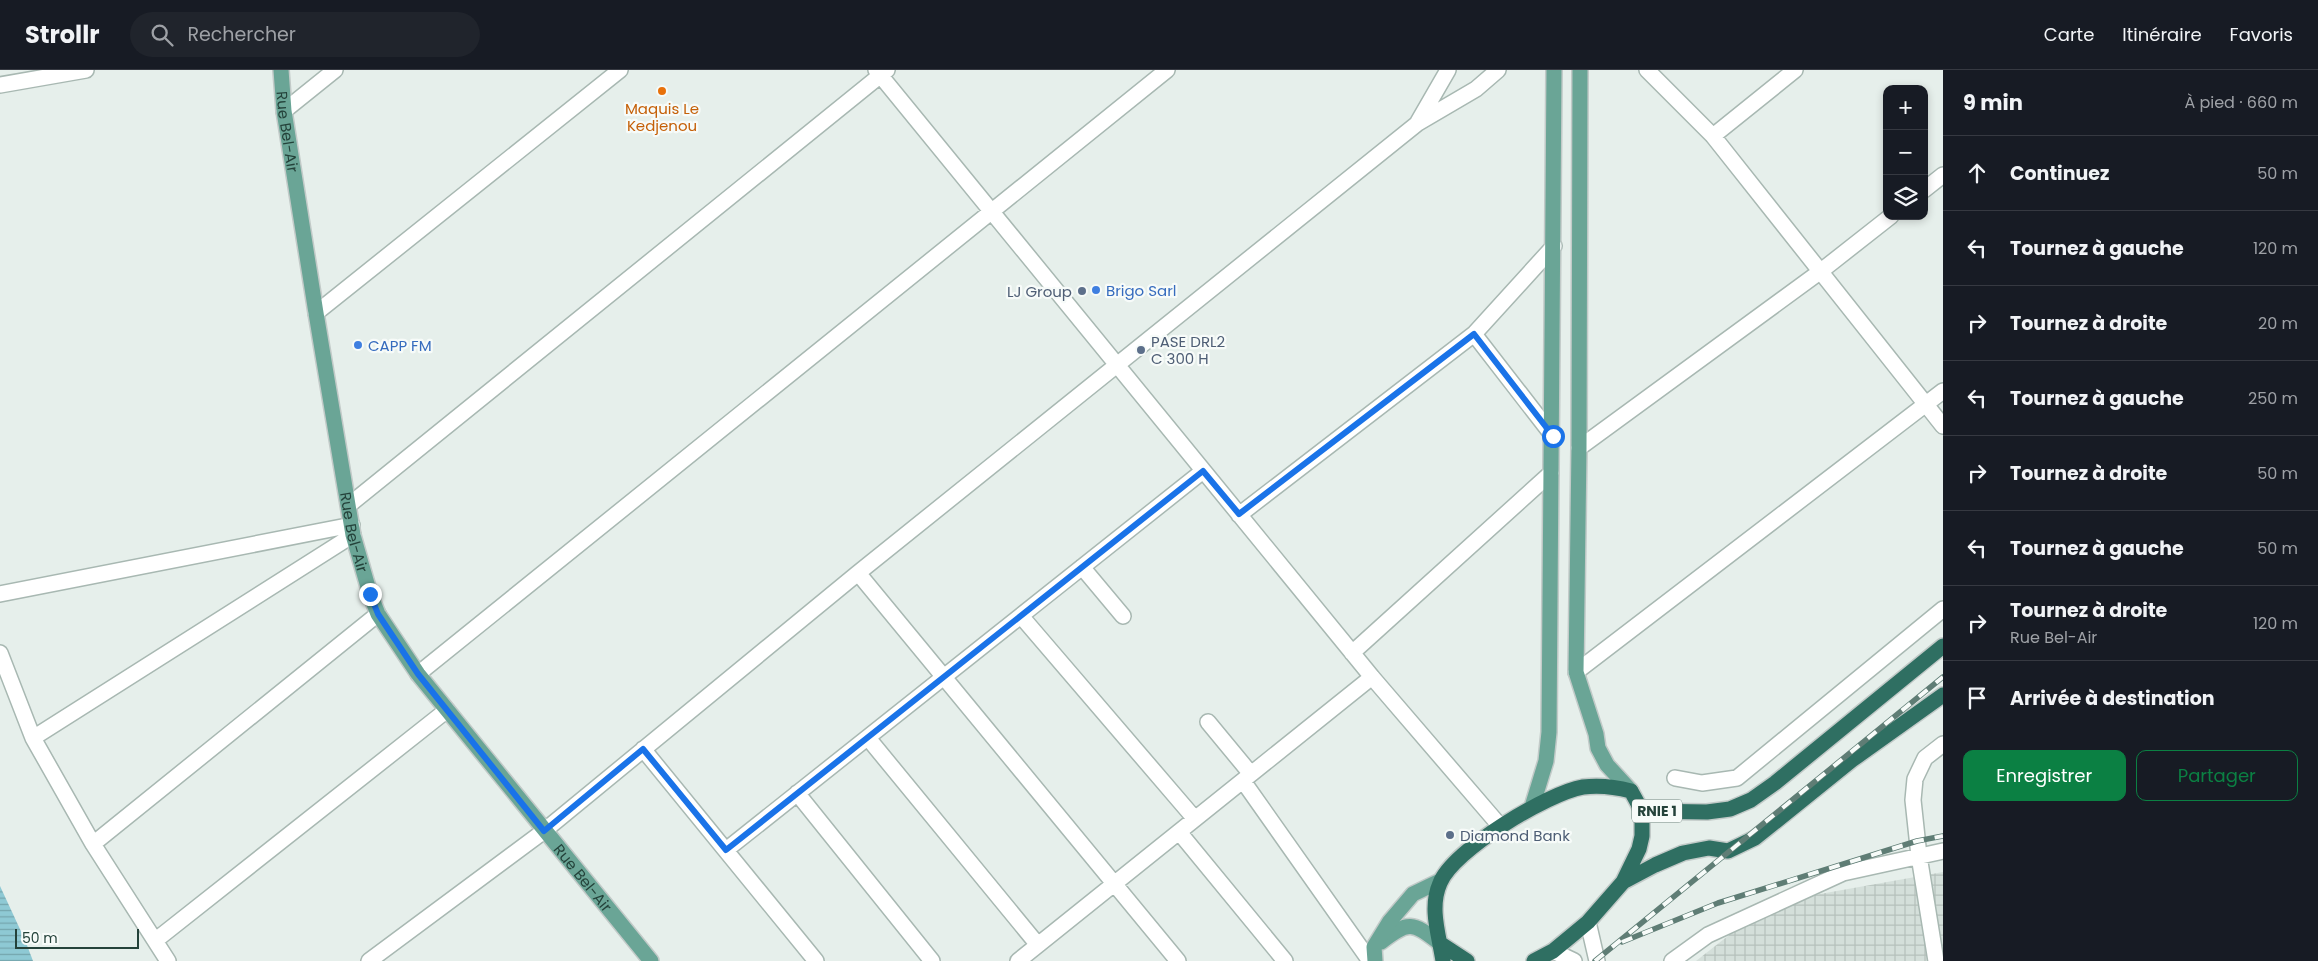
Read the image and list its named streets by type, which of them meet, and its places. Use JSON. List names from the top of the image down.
{
  "streets": {
    "highway": ["RNIE 1"],
    "main road": ["Rue Bel-Air"]
  },
  "places": [
    "Maquis Le Kedjenou",
    "Brigo Sarl",
    "LJ Group",
    "CAPP FM",
    "PASE DRL2 C 300 H",
    "Diamond Bank"
  ],
  "scale_bar": "50 m",
  "page": {
    "header": "Strollr",
    "search": "Rechercher",
    "nav": ["Carte", "Itinéraire", "Favoris"],
    "heading": ["9 min", "À pied · 660 m"],
    "map_buttons": ["+", "−"],
    "list": [
      ["Continuez", "50 m"],
      ["Tournez à gauche", "120 m"],
      ["Tournez à droite", "20 m"],
      ["Tournez à gauche", "250 m"],
      ["Tournez à droite", "50 m"],
      ["Tournez à gauche", "50 m"],
      ["Tournez à droite", "Rue Bel-Air", "120 m"],
      "Arrivée à destination"
    ],
    "buttons": ["Enregistrer", "Partager"],
    "scale": "50 m"
  }
}
